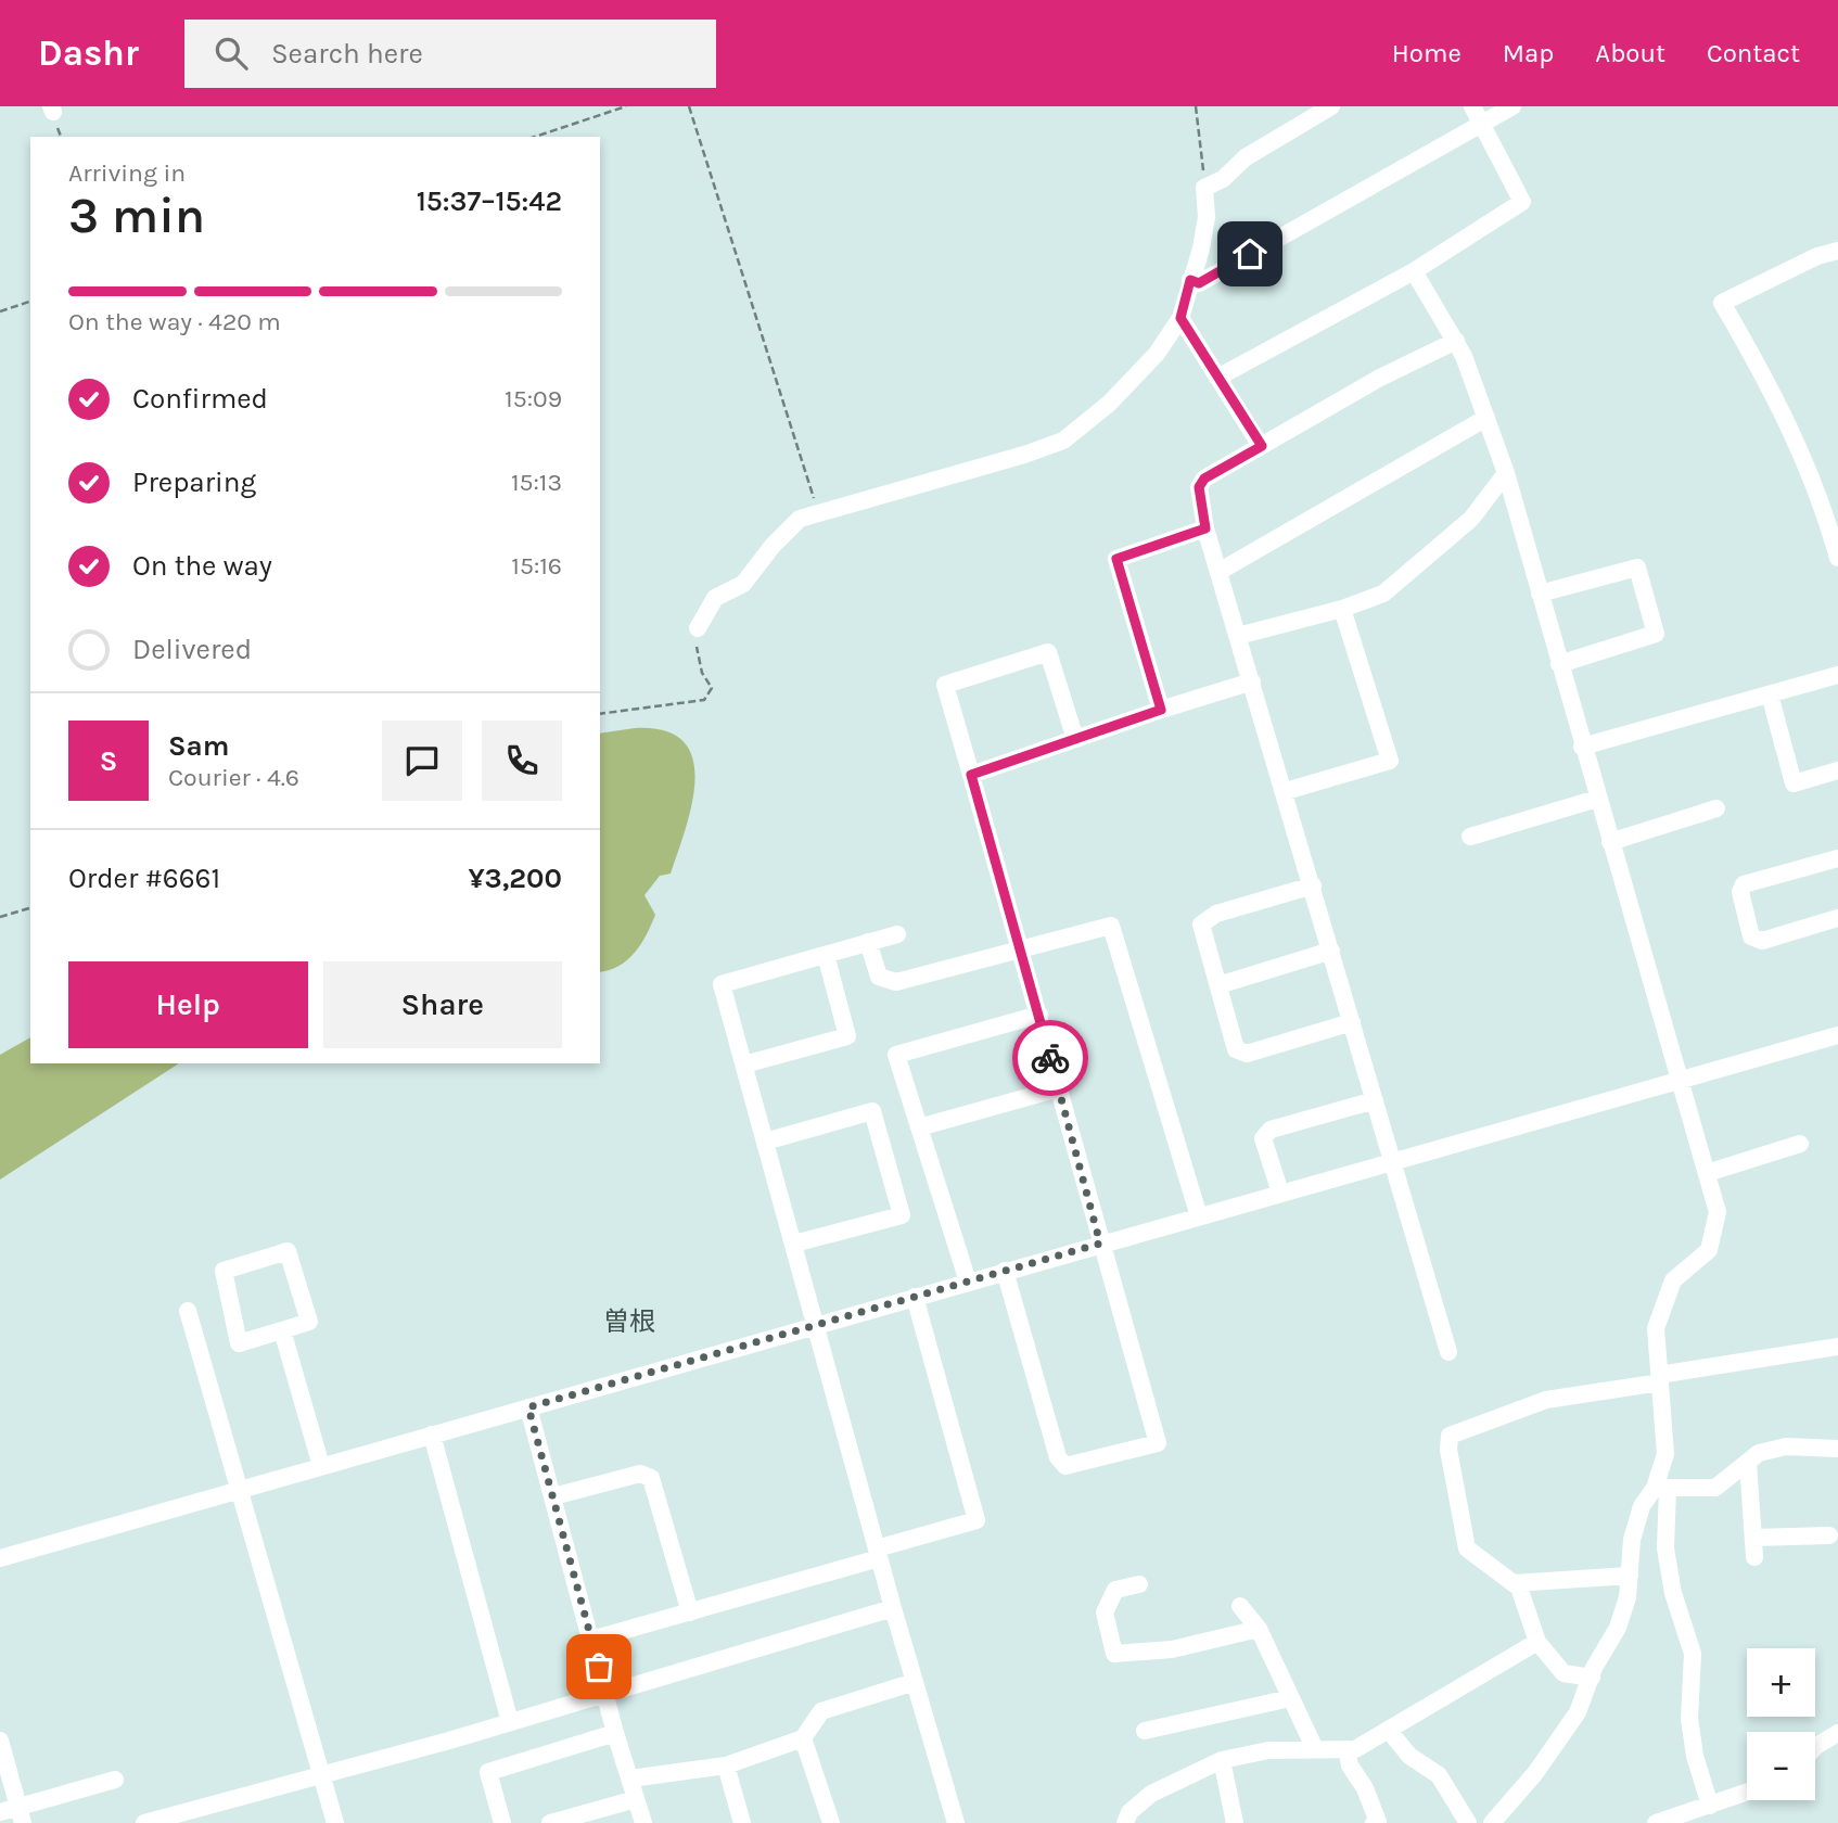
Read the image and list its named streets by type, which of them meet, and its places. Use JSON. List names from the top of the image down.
{
  "districts": ["曽根"],
  "page": {
    "header": "Dashr",
    "search": "Search here",
    "nav": [
      "Home",
      "Map",
      "About",
      "Contact"
    ],
    "heading": ["3 min", "Arriving in", "15:37–15:42"],
    "panel": [
      "Sam",
      "Courier · 4.6",
      "Order #6661",
      "¥3,200"
    ],
    "bar": "On the way · 420 m",
    "list": [
      ["Confirmed", "15:09"],
      ["Preparing", "15:13"],
      ["On the way", "15:16"],
      "Delivered"
    ],
    "round": "S",
    "buttons": ["Help", "Share"],
    "map_buttons": ["+", "−"]
  }
}
